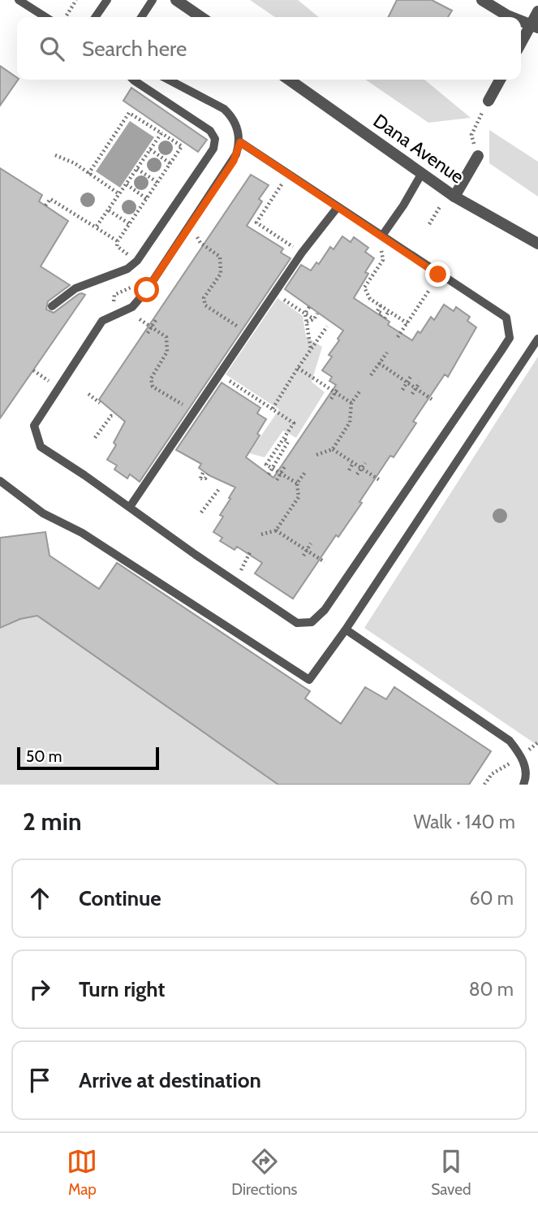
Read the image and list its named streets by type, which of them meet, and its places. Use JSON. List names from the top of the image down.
{
  "streets": {
    "street": ["Dana Avenue"]
  },
  "scale_bar": "50 m",
  "page": {
    "search": "Search here",
    "scale": "50 m",
    "heading": ["2 min", "Walk · 140 m"],
    "list": [
      ["Continue", "60 m"],
      ["Turn right", "80 m"],
      "Arrive at destination"
    ],
    "nav": ["Map", "Directions", "Saved"]
  }
}
